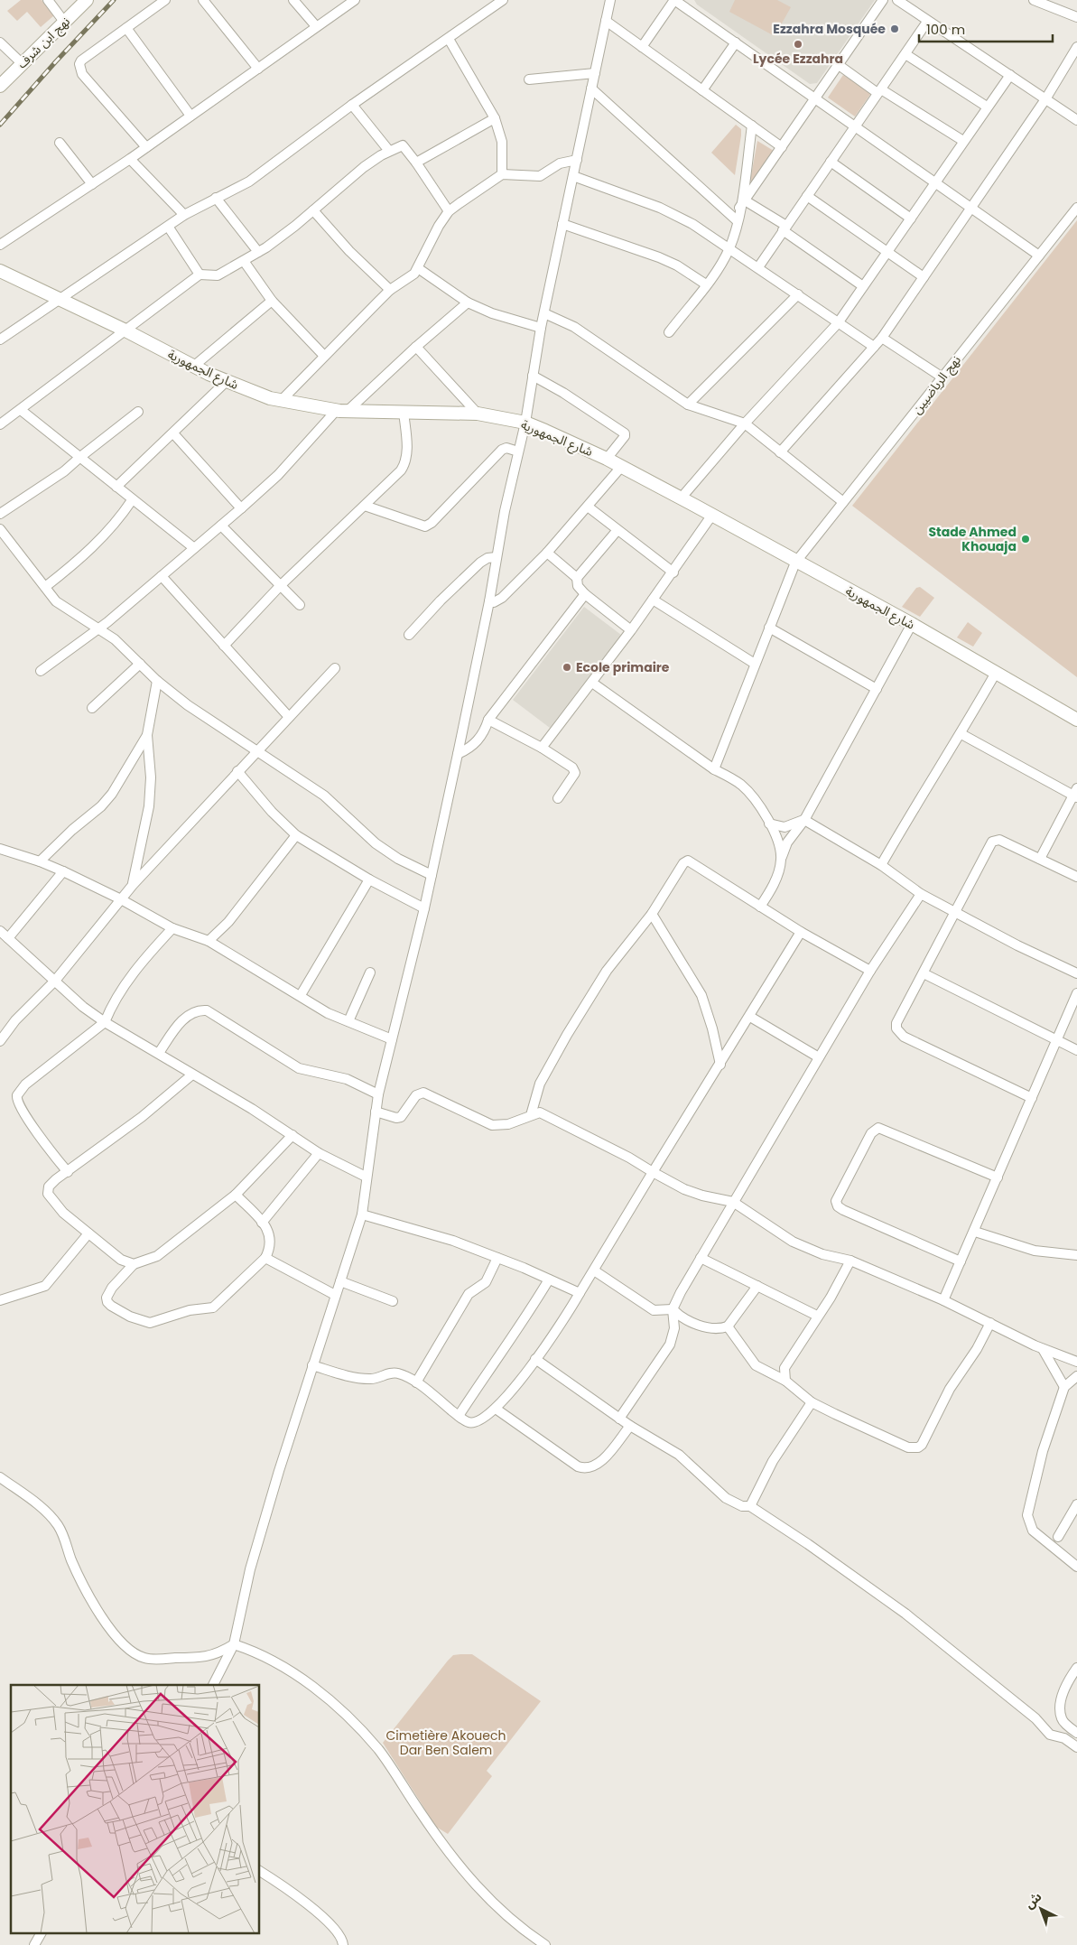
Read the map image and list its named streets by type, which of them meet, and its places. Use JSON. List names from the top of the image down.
{
  "streets": {
    "main road": ["نهج ابن شرف", "شارع الجمهورية"],
    "street": ["نهج الرياضيين"]
  },
  "crossings": [
    ["شارع الجمهورية", "نهج الرياضيين"]
  ],
  "parks": ["Cimetière Akouech Dar Ben Salem"],
  "places": [
    "Ezzahra Mosquée",
    "Lycée Ezzahra",
    "Stade Ahmed Khouaja",
    "Ecole primaire"
  ],
  "scale_bar": "100 m",
  "north": "top left"
}
